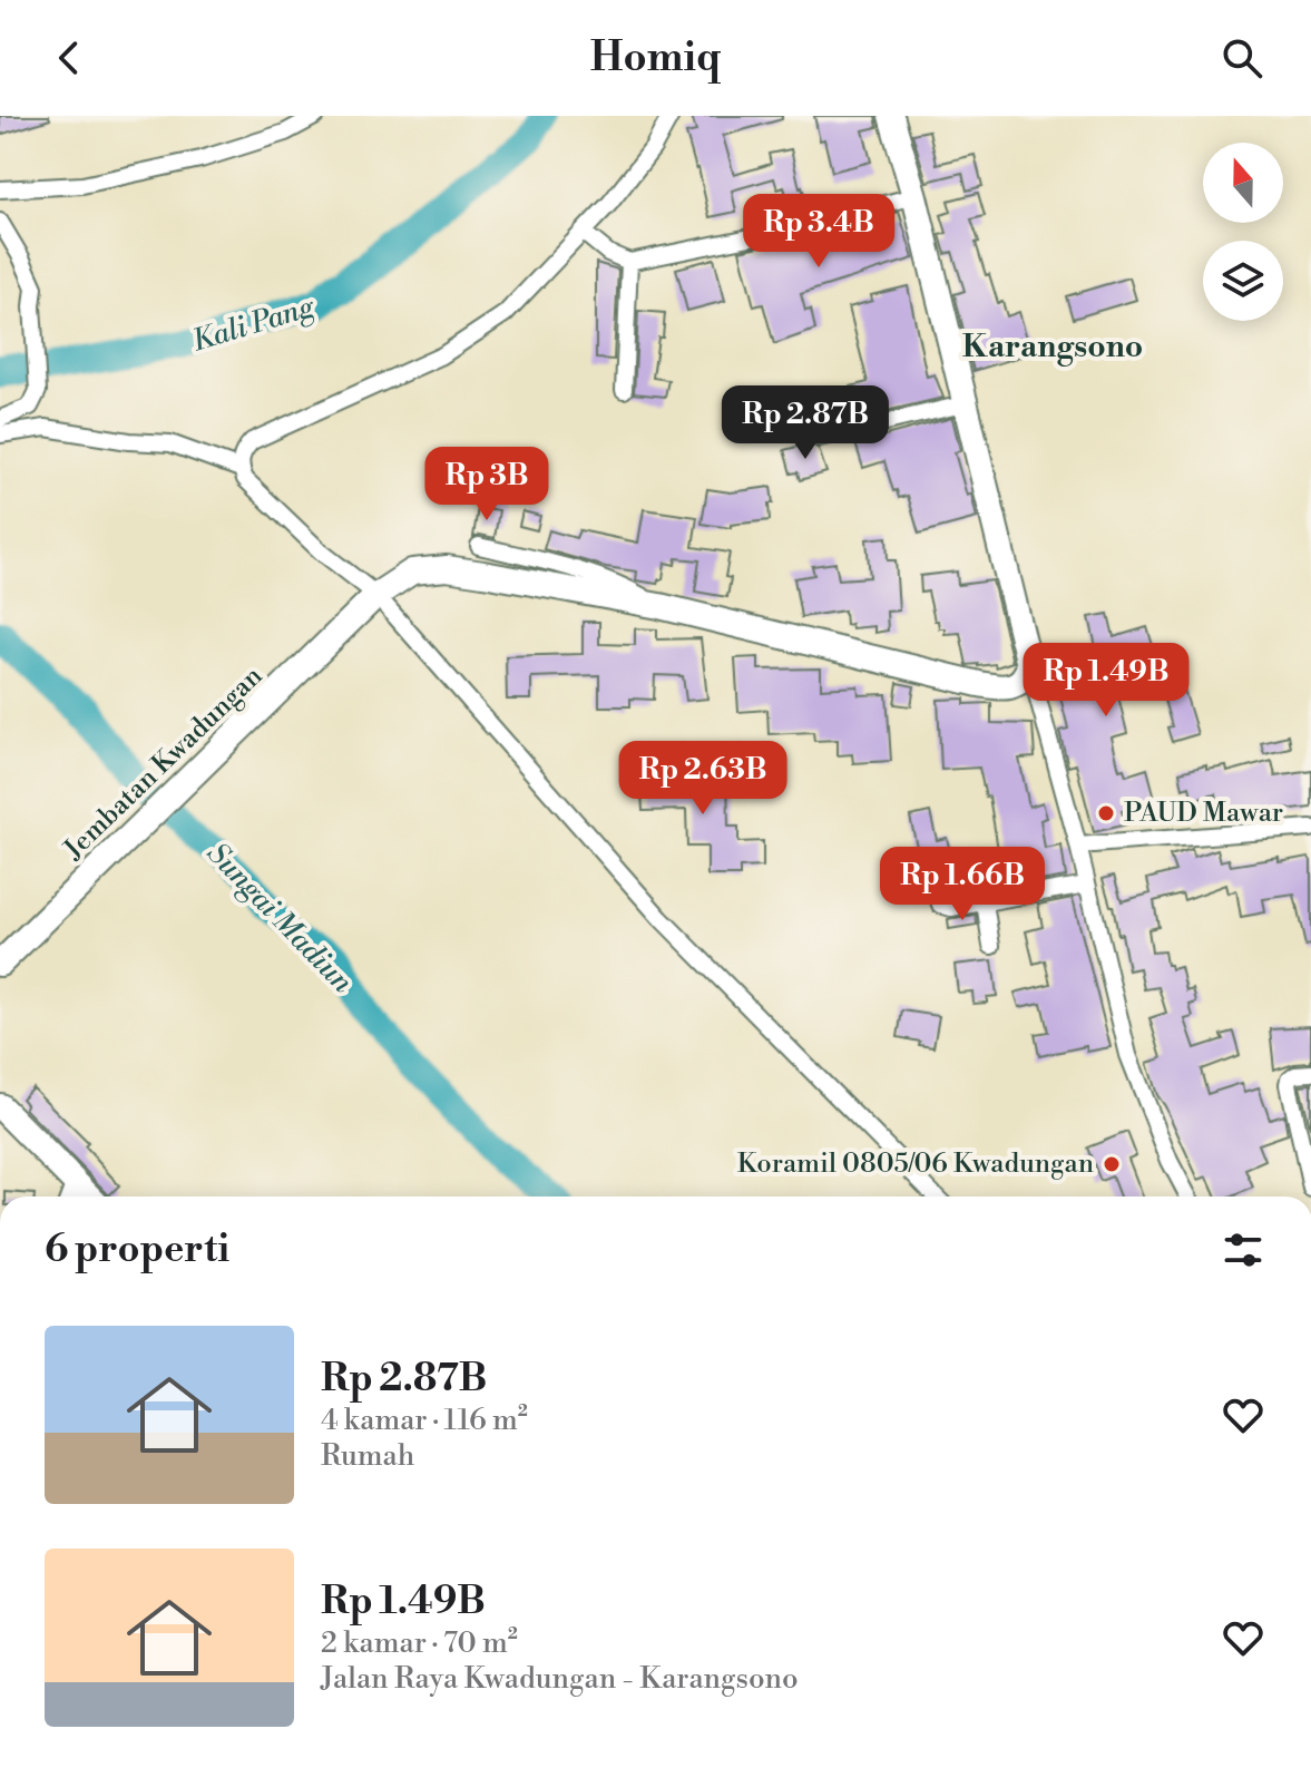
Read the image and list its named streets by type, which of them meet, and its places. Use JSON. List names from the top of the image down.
{
  "streets": {
    "main road": ["Jembatan Kwadungan"]
  },
  "districts": ["Karangsono"],
  "water": ["Kali Pang", "Sungai Madiun"],
  "places": ["PAUD Mawar", "Koramil 0805/06 Kwadungan"],
  "north": "top",
  "page": {
    "header": "Homiq",
    "price": [
      "Rp 3.4B",
      "Rp 2.87B",
      "Rp 3B",
      "Rp 1.49B",
      "Rp 2.63B",
      "Rp 1.66B"
    ],
    "heading": "6 properti",
    "list": [
      {
        "name": "Rp 2.87B",
        "note": "4 kamar · 116 m² · Rumah"
      },
      {
        "name": "Rp 1.49B",
        "note": "2 kamar · 70 m² · Jalan Raya Kwadungan - Karangsono"
      }
    ]
  }
}
